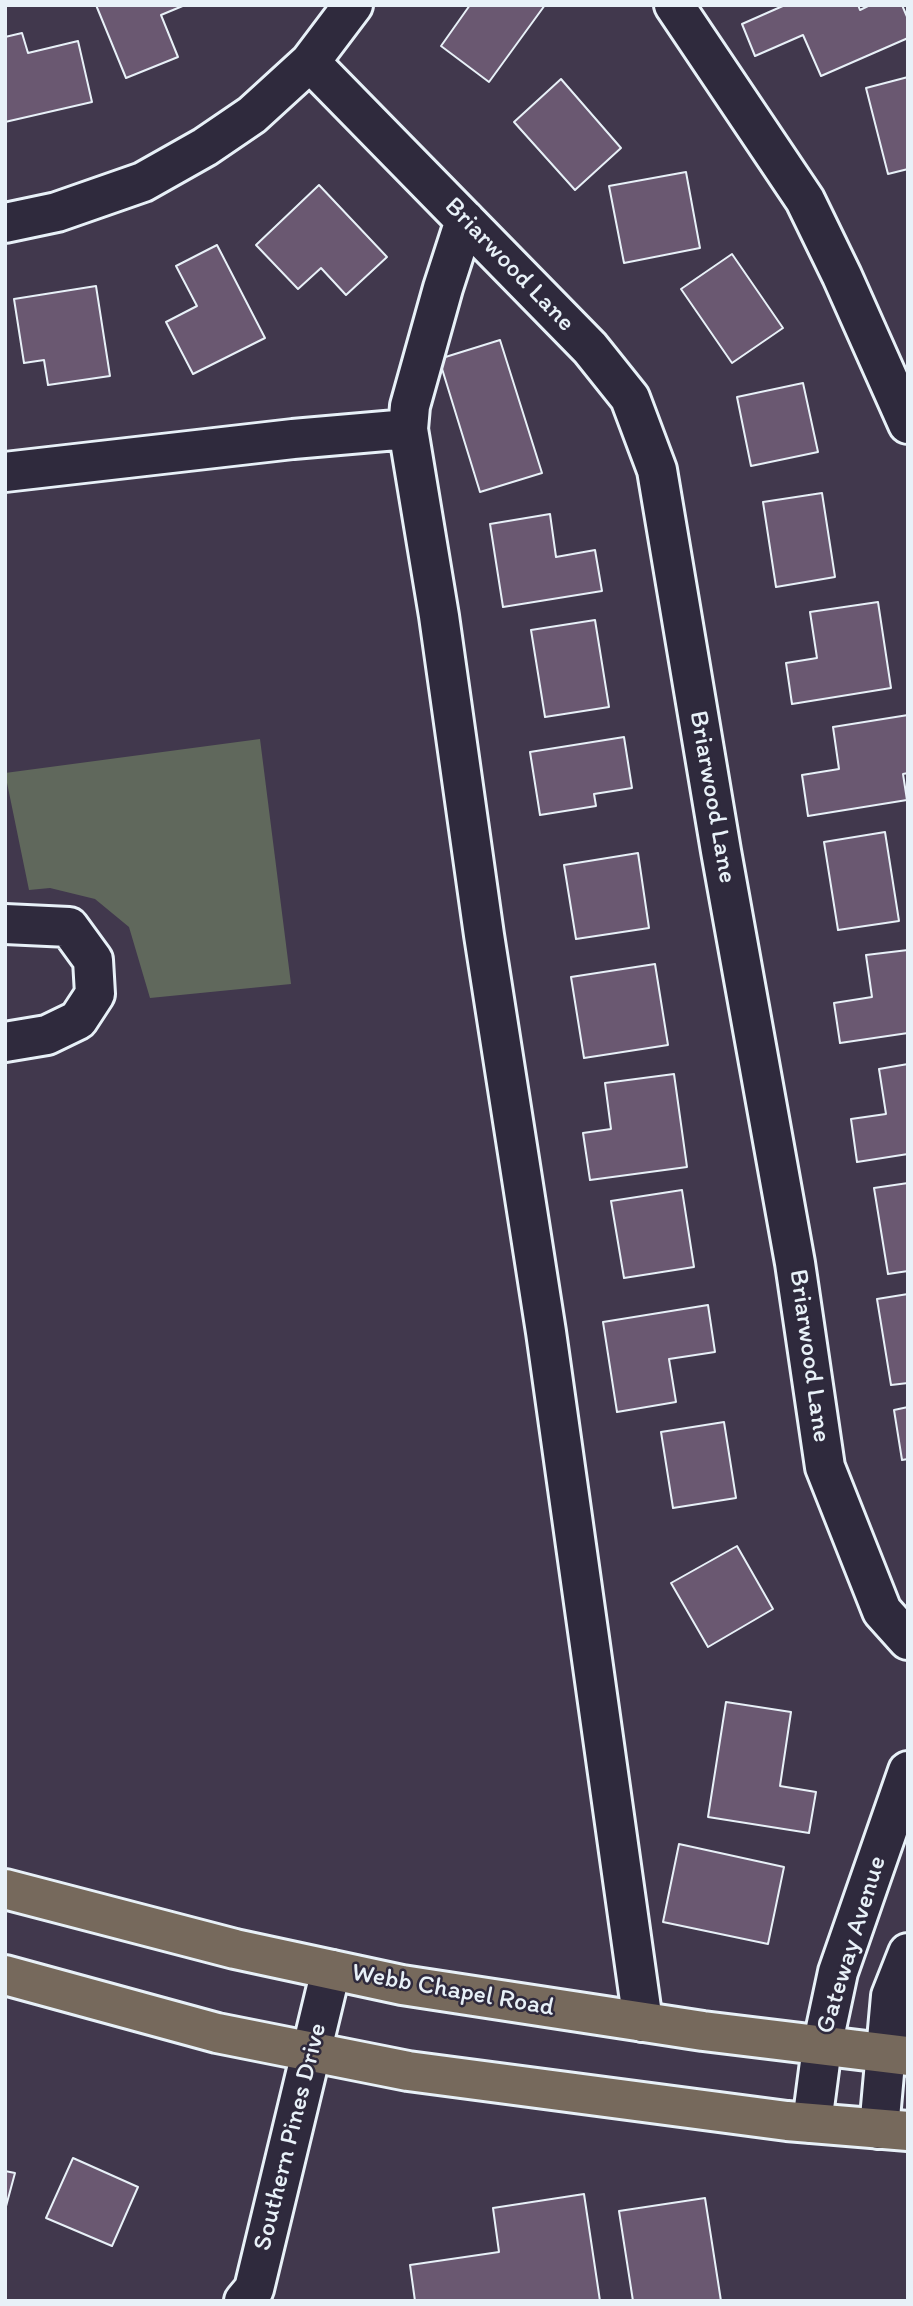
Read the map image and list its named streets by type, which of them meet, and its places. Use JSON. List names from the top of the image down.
{
  "streets": {
    "main road": ["Webb Chapel Road"],
    "street": ["Briarwood Lane", "Gateway Avenue", "Southern Pines Drive"]
  },
  "crossings": [
    ["Gateway Avenue", "Webb Chapel Road"],
    ["Webb Chapel Road", "Southern Pines Drive"]
  ]
}
